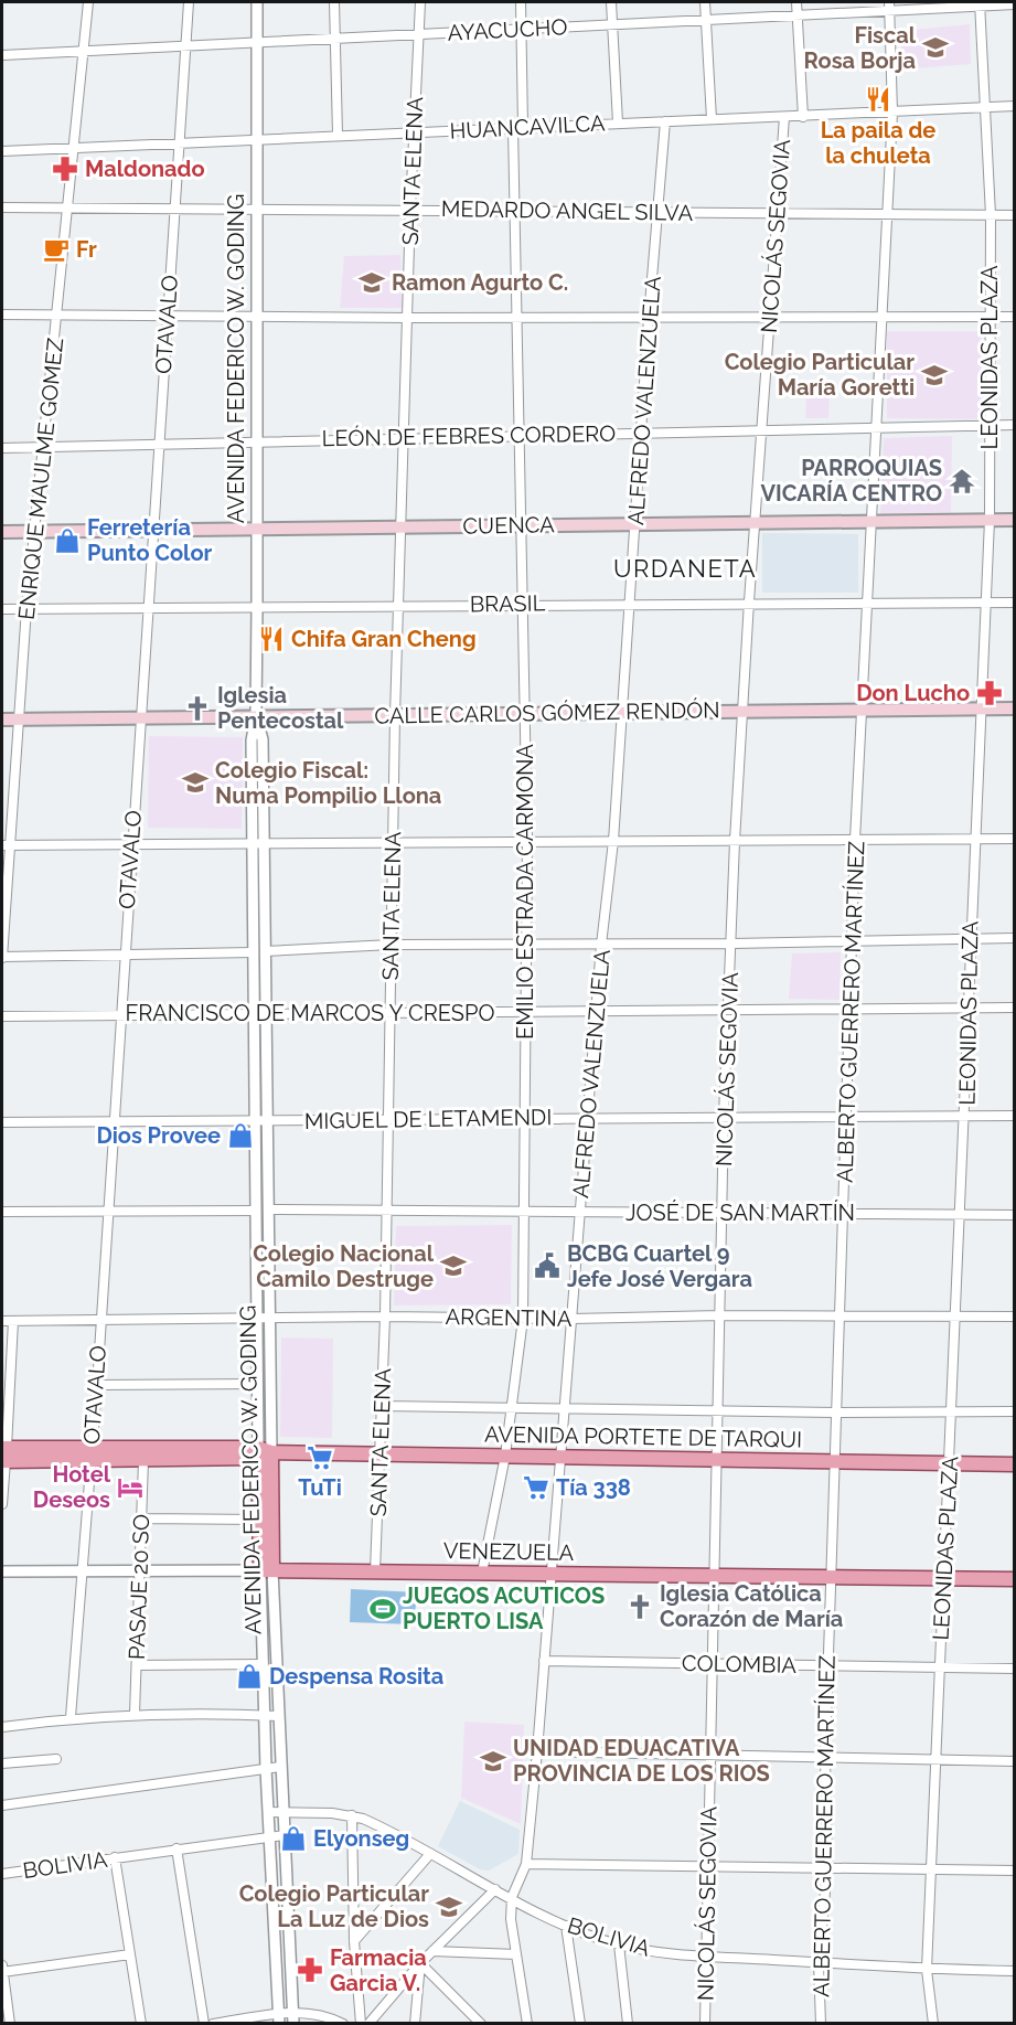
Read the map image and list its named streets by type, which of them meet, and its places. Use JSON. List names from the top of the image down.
{
  "streets": {
    "main road": [
      "AVENIDA FEDERICO W. GODING",
      "CUENCA",
      "CALLE CARLOS GÓMEZ RENDÓN",
      "AVENIDA PORTETE DE TARQUI",
      "VENEZUELA"
    ],
    "street": [
      "AYACUCHO",
      "HUANCAVILCA",
      "SANTA ELENA",
      "MEDARDO ANGEL SILVA",
      "NICOLÁS SEGOVIA",
      "OTAVALO",
      "LEONIDAS PLAZA",
      "ALFREDO VALENZUELA",
      "LEÓN DE FEBRES CORDERO",
      "ENRIQUE MAULME GOMEZ",
      "BRASIL",
      "EMILIO ESTRADA CARMONA",
      "ALBERTO GUERRERO MARTÍNEZ",
      "FRANCISCO DE MARCOS Y CRESPO",
      "MIGUEL DE LETAMENDI",
      "JOSÉ DE SAN MARTÍN",
      "ARGENTINA",
      "PASAJE 20 SO",
      "COLOMBIA",
      "BOLIVIA"
    ]
  },
  "crossings": [
    ["AYACUCHO", "SANTA ELENA"],
    ["AYACUCHO", "OTAVALO"],
    ["AYACUCHO", "LEONIDAS PLAZA"],
    ["AYACUCHO", "AVENIDA FEDERICO W. GODING"],
    ["AYACUCHO", "ENRIQUE MAULME GOMEZ"],
    ["AYACUCHO", "ALBERTO GUERRERO MARTÍNEZ"],
    ["HUANCAVILCA", "SANTA ELENA"],
    ["HUANCAVILCA", "NICOLÁS SEGOVIA"],
    ["HUANCAVILCA", "OTAVALO"],
    ["HUANCAVILCA", "LEONIDAS PLAZA"],
    ["HUANCAVILCA", "AVENIDA FEDERICO W. GODING"],
    ["HUANCAVILCA", "ALFREDO VALENZUELA"],
    ["HUANCAVILCA", "ENRIQUE MAULME GOMEZ"],
    ["HUANCAVILCA", "EMILIO ESTRADA CARMONA"],
    ["HUANCAVILCA", "ALBERTO GUERRERO MARTÍNEZ"],
    ["SANTA ELENA", "MEDARDO ANGEL SILVA"],
    ["SANTA ELENA", "LEÓN DE FEBRES CORDERO"],
    ["SANTA ELENA", "CUENCA"],
    ["SANTA ELENA", "BRASIL"],
    ["SANTA ELENA", "CALLE CARLOS GÓMEZ RENDÓN"],
    ["SANTA ELENA", "FRANCISCO DE MARCOS Y CRESPO"],
    ["SANTA ELENA", "MIGUEL DE LETAMENDI"],
    ["SANTA ELENA", "JOSÉ DE SAN MARTÍN"],
    ["SANTA ELENA", "ARGENTINA"],
    ["SANTA ELENA", "AVENIDA PORTETE DE TARQUI"],
    ["SANTA ELENA", "VENEZUELA"],
    ["MEDARDO ANGEL SILVA", "NICOLÁS SEGOVIA"],
    ["MEDARDO ANGEL SILVA", "OTAVALO"],
    ["MEDARDO ANGEL SILVA", "LEONIDAS PLAZA"],
    ["MEDARDO ANGEL SILVA", "AVENIDA FEDERICO W. GODING"],
    ["MEDARDO ANGEL SILVA", "ALFREDO VALENZUELA"],
    ["MEDARDO ANGEL SILVA", "ENRIQUE MAULME GOMEZ"],
    ["MEDARDO ANGEL SILVA", "EMILIO ESTRADA CARMONA"],
    ["MEDARDO ANGEL SILVA", "ALBERTO GUERRERO MARTÍNEZ"],
    ["NICOLÁS SEGOVIA", "LEÓN DE FEBRES CORDERO"],
    ["NICOLÁS SEGOVIA", "CUENCA"],
    ["NICOLÁS SEGOVIA", "BRASIL"],
    ["NICOLÁS SEGOVIA", "CALLE CARLOS GÓMEZ RENDÓN"],
    ["NICOLÁS SEGOVIA", "FRANCISCO DE MARCOS Y CRESPO"],
    ["NICOLÁS SEGOVIA", "MIGUEL DE LETAMENDI"],
    ["NICOLÁS SEGOVIA", "JOSÉ DE SAN MARTÍN"],
    ["NICOLÁS SEGOVIA", "ARGENTINA"],
    ["NICOLÁS SEGOVIA", "AVENIDA PORTETE DE TARQUI"],
    ["NICOLÁS SEGOVIA", "VENEZUELA"],
    ["NICOLÁS SEGOVIA", "COLOMBIA"],
    ["NICOLÁS SEGOVIA", "BOLIVIA"],
    ["OTAVALO", "LEÓN DE FEBRES CORDERO"],
    ["OTAVALO", "CUENCA"],
    ["OTAVALO", "BRASIL"],
    ["OTAVALO", "CALLE CARLOS GÓMEZ RENDÓN"],
    ["OTAVALO", "FRANCISCO DE MARCOS Y CRESPO"],
    ["OTAVALO", "MIGUEL DE LETAMENDI"],
    ["OTAVALO", "ARGENTINA"],
    ["OTAVALO", "AVENIDA PORTETE DE TARQUI"],
    ["OTAVALO", "VENEZUELA"],
    ["LEONIDAS PLAZA", "LEÓN DE FEBRES CORDERO"],
    ["LEONIDAS PLAZA", "CUENCA"],
    ["LEONIDAS PLAZA", "BRASIL"],
    ["LEONIDAS PLAZA", "CALLE CARLOS GÓMEZ RENDÓN"],
    ["LEONIDAS PLAZA", "FRANCISCO DE MARCOS Y CRESPO"],
    ["LEONIDAS PLAZA", "MIGUEL DE LETAMENDI"],
    ["LEONIDAS PLAZA", "JOSÉ DE SAN MARTÍN"],
    ["LEONIDAS PLAZA", "ARGENTINA"],
    ["LEONIDAS PLAZA", "AVENIDA PORTETE DE TARQUI"],
    ["LEONIDAS PLAZA", "VENEZUELA"],
    ["LEONIDAS PLAZA", "COLOMBIA"],
    ["LEONIDAS PLAZA", "BOLIVIA"],
    ["AVENIDA FEDERICO W. GODING", "LEÓN DE FEBRES CORDERO"],
    ["AVENIDA FEDERICO W. GODING", "CUENCA"],
    ["AVENIDA FEDERICO W. GODING", "BRASIL"],
    ["AVENIDA FEDERICO W. GODING", "CALLE CARLOS GÓMEZ RENDÓN"],
    ["AVENIDA FEDERICO W. GODING", "FRANCISCO DE MARCOS Y CRESPO"],
    ["AVENIDA FEDERICO W. GODING", "MIGUEL DE LETAMENDI"],
    ["AVENIDA FEDERICO W. GODING", "JOSÉ DE SAN MARTÍN"],
    ["AVENIDA FEDERICO W. GODING", "ARGENTINA"],
    ["AVENIDA FEDERICO W. GODING", "AVENIDA PORTETE DE TARQUI"],
    ["AVENIDA FEDERICO W. GODING", "VENEZUELA"],
    ["AVENIDA FEDERICO W. GODING", "BOLIVIA"],
    ["ALFREDO VALENZUELA", "LEÓN DE FEBRES CORDERO"],
    ["ALFREDO VALENZUELA", "CUENCA"],
    ["ALFREDO VALENZUELA", "BRASIL"],
    ["ALFREDO VALENZUELA", "CALLE CARLOS GÓMEZ RENDÓN"],
    ["ALFREDO VALENZUELA", "FRANCISCO DE MARCOS Y CRESPO"],
    ["ALFREDO VALENZUELA", "MIGUEL DE LETAMENDI"],
    ["ALFREDO VALENZUELA", "JOSÉ DE SAN MARTÍN"],
    ["ALFREDO VALENZUELA", "ARGENTINA"],
    ["ALFREDO VALENZUELA", "AVENIDA PORTETE DE TARQUI"],
    ["ALFREDO VALENZUELA", "VENEZUELA"],
    ["ALFREDO VALENZUELA", "COLOMBIA"],
    ["ALFREDO VALENZUELA", "BOLIVIA"],
    ["LEÓN DE FEBRES CORDERO", "ENRIQUE MAULME GOMEZ"],
    ["LEÓN DE FEBRES CORDERO", "EMILIO ESTRADA CARMONA"],
    ["LEÓN DE FEBRES CORDERO", "ALBERTO GUERRERO MARTÍNEZ"],
    ["ENRIQUE MAULME GOMEZ", "CUENCA"],
    ["ENRIQUE MAULME GOMEZ", "BRASIL"],
    ["ENRIQUE MAULME GOMEZ", "CALLE CARLOS GÓMEZ RENDÓN"],
    ["CUENCA", "EMILIO ESTRADA CARMONA"],
    ["CUENCA", "ALBERTO GUERRERO MARTÍNEZ"],
    ["BRASIL", "EMILIO ESTRADA CARMONA"],
    ["BRASIL", "ALBERTO GUERRERO MARTÍNEZ"],
    ["CALLE CARLOS GÓMEZ RENDÓN", "EMILIO ESTRADA CARMONA"],
    ["CALLE CARLOS GÓMEZ RENDÓN", "ALBERTO GUERRERO MARTÍNEZ"],
    ["EMILIO ESTRADA CARMONA", "FRANCISCO DE MARCOS Y CRESPO"],
    ["EMILIO ESTRADA CARMONA", "MIGUEL DE LETAMENDI"],
    ["EMILIO ESTRADA CARMONA", "JOSÉ DE SAN MARTÍN"],
    ["EMILIO ESTRADA CARMONA", "ARGENTINA"],
    ["EMILIO ESTRADA CARMONA", "AVENIDA PORTETE DE TARQUI"],
    ["EMILIO ESTRADA CARMONA", "VENEZUELA"],
    ["ALBERTO GUERRERO MARTÍNEZ", "FRANCISCO DE MARCOS Y CRESPO"],
    ["ALBERTO GUERRERO MARTÍNEZ", "MIGUEL DE LETAMENDI"],
    ["ALBERTO GUERRERO MARTÍNEZ", "JOSÉ DE SAN MARTÍN"],
    ["ALBERTO GUERRERO MARTÍNEZ", "ARGENTINA"],
    ["ALBERTO GUERRERO MARTÍNEZ", "AVENIDA PORTETE DE TARQUI"],
    ["ALBERTO GUERRERO MARTÍNEZ", "VENEZUELA"],
    ["ALBERTO GUERRERO MARTÍNEZ", "COLOMBIA"],
    ["ALBERTO GUERRERO MARTÍNEZ", "BOLIVIA"],
    ["AVENIDA PORTETE DE TARQUI", "PASAJE 20 SO"],
    ["VENEZUELA", "PASAJE 20 SO"]
  ],
  "districts": ["URDANETA"],
  "places": {
    "school or university": [
      "Fiscal Rosa Borja",
      "Ramon Agurto C.",
      "Colegio Particular María Goretti",
      "Colegio Fiscal: Numa Pompilio Llona",
      "Colegio Nacional Camilo Destruge",
      "UNIDAD EDUACATIVA PROVINCIA DE LOS RIOS",
      "Colegio Particular La Luz de Dios"
    ],
    "restaurant": ["La paila de la chuleta", "Chifa Gran Cheng"],
    "pharmacy": ["Maldonado", "Don Lucho", "Farmacia Garcia V."],
    "cafe": ["Fr"],
    "temple": ["PARROQUIAS VICARÍA CENTRO"],
    "shop": [
      "Ferretería Punto Color",
      "Dios Provee",
      "Despensa Rosita",
      "Elyonseg"
    ],
    "church": ["Iglesia Pentecostal", "Iglesia Católica Corazón de María"],
    "public building": ["BCBG Cuartel 9 Jefe José Vergara"],
    "supermarket": ["TuTi", "Tía 338"],
    "hotel": ["Hotel Deseos"],
    "sports": ["JUEGOS ACUTICOS PUERTO LISA"]
  }
}
